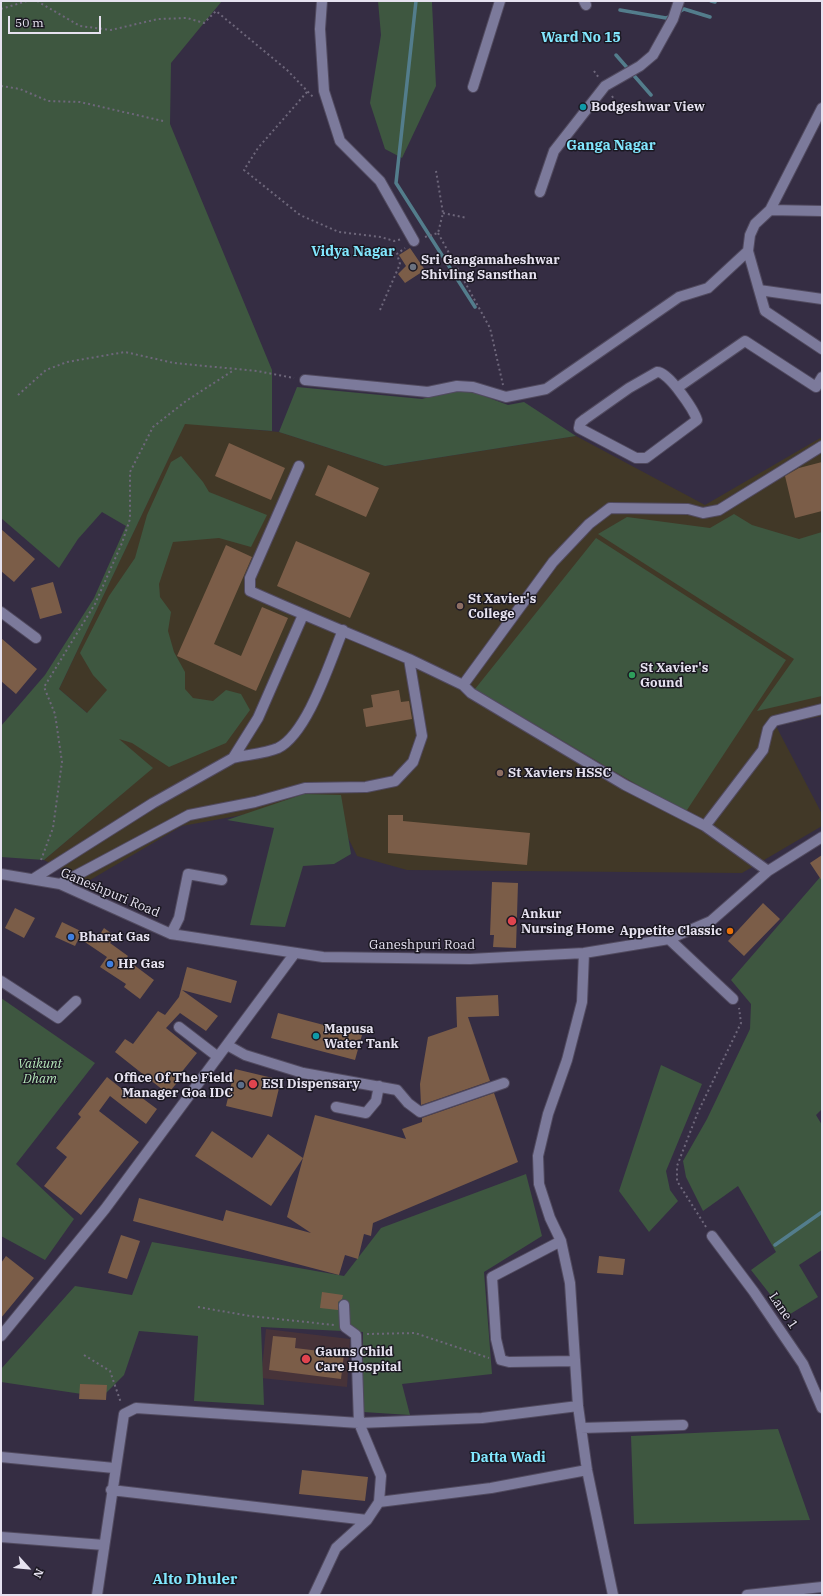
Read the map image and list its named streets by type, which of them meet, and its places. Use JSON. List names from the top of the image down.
{
  "streets": {
    "street": ["Ganeshpuri Road", "Lane 1"]
  },
  "districts": [
    "Ward No 15",
    "Ganga Nagar",
    "Vidya Nagar",
    "Datta Wadi",
    "Alto Dhuler"
  ],
  "parks": ["Vaikunt Dham"],
  "places": [
    "Bodgeshwar View",
    "Sri Gangamaheshwar Shivling Sansthan",
    "St Xavier's College",
    "St Xavier's Gound",
    "St Xaviers HSSC",
    "Ankur Nursing Home",
    "Appetite Classic",
    "Bharat Gas",
    "HP Gas",
    "Mapusa Water Tank",
    "ESI Dispensary",
    "Office Of The Field Manager Goa IDC",
    "Gauns Child Care Hospital"
  ],
  "scale_bar": "50 m",
  "north": "bottom right"
}
